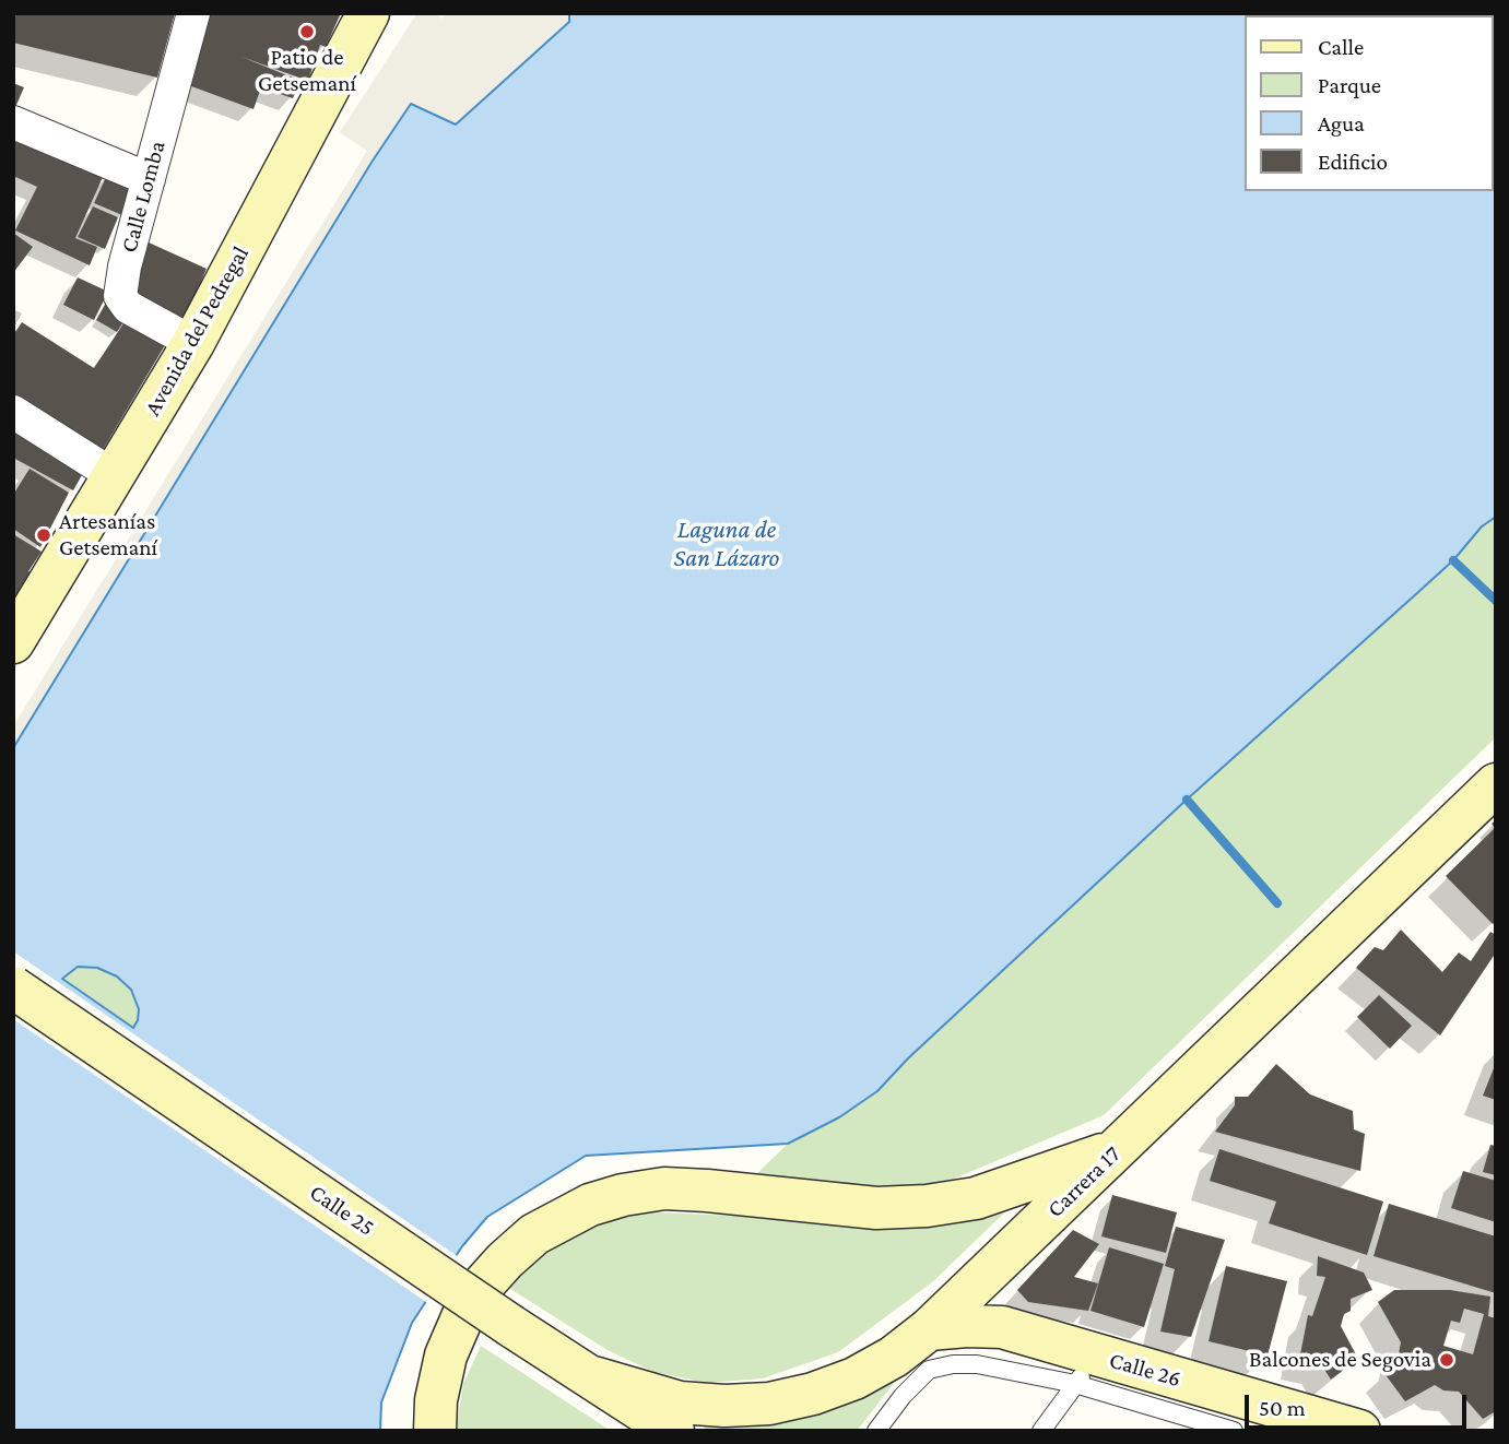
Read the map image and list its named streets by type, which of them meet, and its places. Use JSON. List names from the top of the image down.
{
  "streets": {
    "main road": [
      "Avenida del Pedregal",
      "Carrera 17",
      "Calle 25",
      "Calle 26"
    ],
    "street": ["Calle Lomba"]
  },
  "crossings": [
    ["Calle Lomba", "Avenida del Pedregal"],
    ["Carrera 17", "Calle 25"],
    ["Carrera 17", "Calle 26"]
  ],
  "water": ["Laguna de San Lázaro"],
  "places": ["Patio de Getsemaní", "Artesanías Getsemaní", "Balcones de Segovia"],
  "legend": [
    "Calle",
    "Parque",
    "Agua",
    "Edificio"
  ],
  "scale_bar": "50 m"
}
